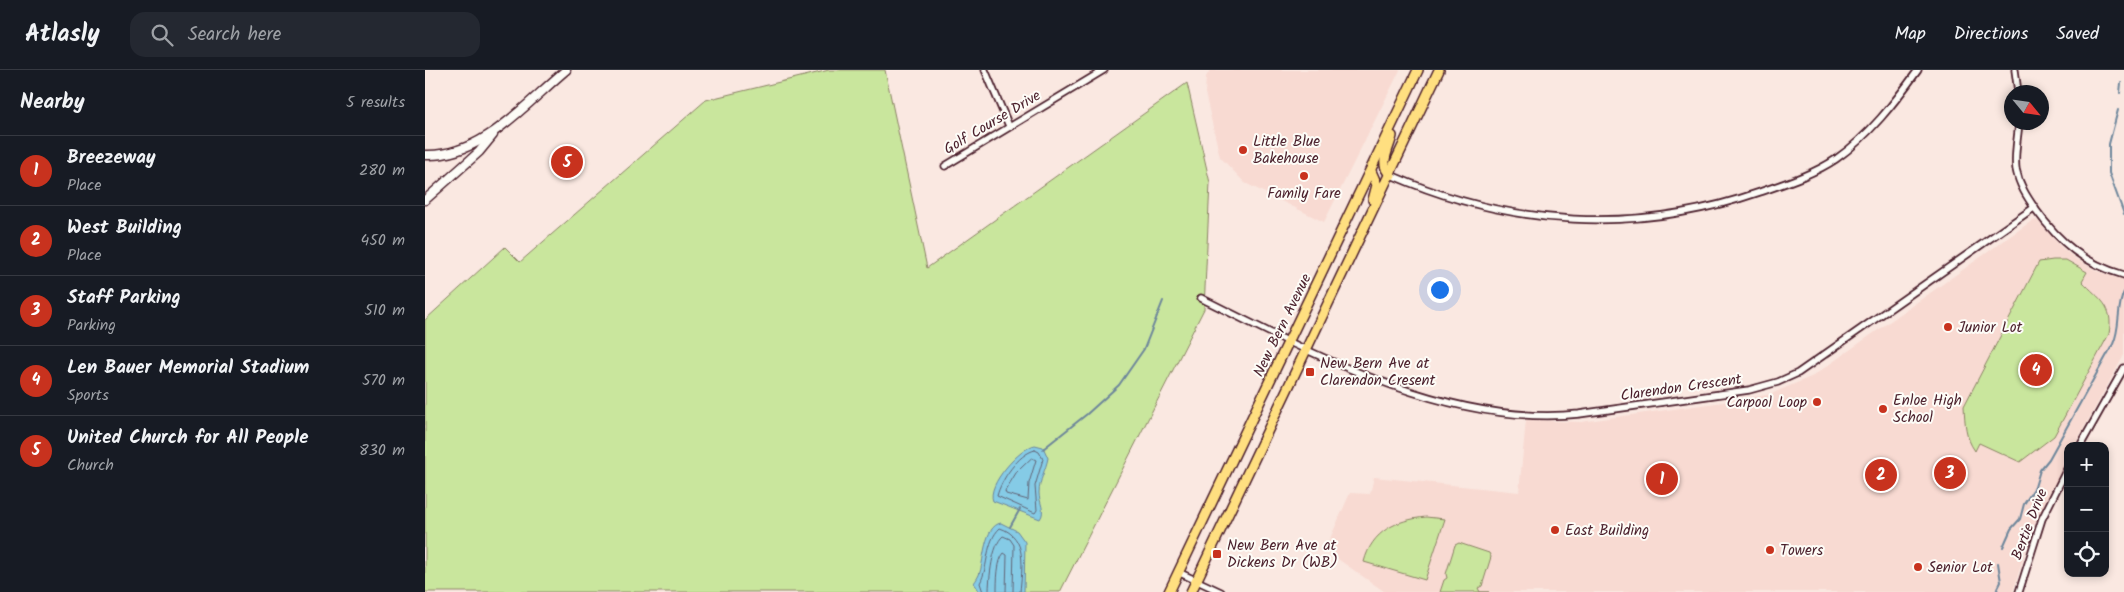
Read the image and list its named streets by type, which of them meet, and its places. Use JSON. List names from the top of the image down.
{
  "streets": {
    "main road": ["New Bern Avenue"],
    "street": ["Golf Course Drive", "Clarendon Crescent", "Bertie Drive"]
  },
  "crossings": [
    ["New Bern Avenue", "Clarendon Crescent"]
  ],
  "places": {
    "other": [
      "Little Blue Bakehouse",
      "Family Fare",
      "Junior Lot",
      "Carpool Loop",
      "Enloe High School",
      "East Building",
      "Towers",
      "Senior Lot"
    ],
    "transit": ["New Bern Ave at Clarendon Cresent", "New Bern Ave at Dickens Dr (WB)"]
  },
  "north": "bottom right",
  "page": {
    "header": "Atlasly",
    "search": "Search here",
    "nav": ["Map", "Directions", "Saved"],
    "heading": ["Nearby", "5 results"],
    "list": [
      {
        "mark": "1",
        "name": "Breezeway",
        "note": "Place",
        "value": "280 m"
      },
      {
        "mark": "2",
        "name": "West Building",
        "note": "Place",
        "value": "450 m"
      },
      {
        "mark": "3",
        "name": "Staff Parking",
        "note": "Parking",
        "value": "510 m"
      },
      {
        "mark": "4",
        "name": "Len Bauer Memorial Stadium",
        "note": "Sports",
        "value": "570 m"
      },
      {
        "mark": "5",
        "name": "United Church for All People",
        "note": "Church",
        "value": "830 m"
      }
    ],
    "pins": [
      "5",
      "4",
      "3",
      "2",
      "1"
    ],
    "map_buttons": ["+", "−"]
  }
}
